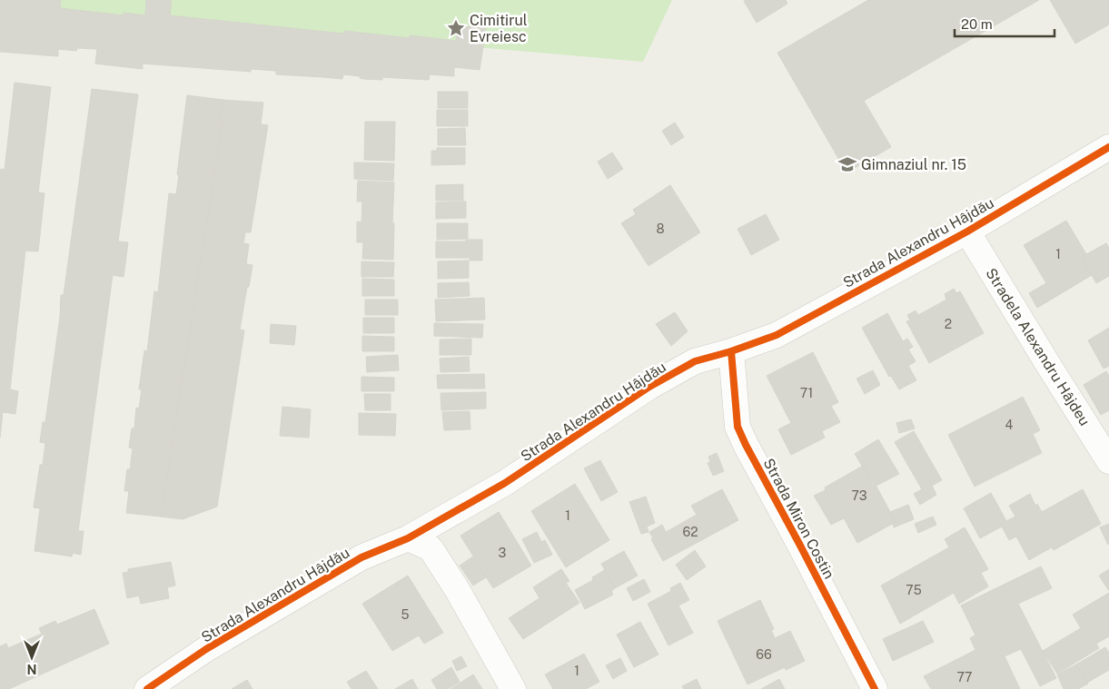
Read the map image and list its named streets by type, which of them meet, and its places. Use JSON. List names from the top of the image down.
{
  "streets": {
    "street": ["Strada Alexandru Hâjdău", "Stradela Alexandru Hâjdeu", "Strada Miron Costin"]
  },
  "crossings": [
    ["Strada Alexandru Hâjdău", "Stradela Alexandru Hâjdeu"],
    ["Strada Alexandru Hâjdău", "Strada Miron Costin"]
  ],
  "places": {
    "place": ["Cimitirul Evreiesc"],
    "school or university": ["Gimnaziul nr. 15"]
  },
  "house_numbers": [
    "8",
    "1",
    "2",
    "71",
    "4",
    "73",
    "1",
    "62",
    "3",
    "75",
    "5",
    "66",
    "1",
    "77"
  ],
  "scale_bar": "20 m",
  "north": "bottom"
}
